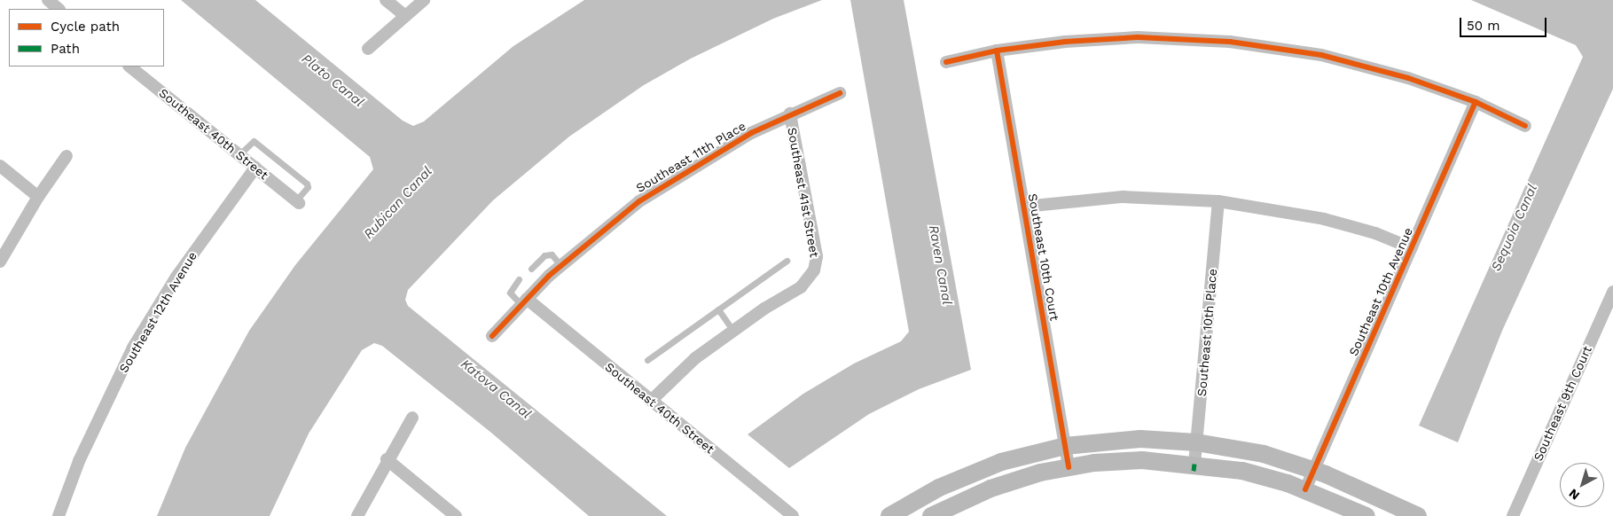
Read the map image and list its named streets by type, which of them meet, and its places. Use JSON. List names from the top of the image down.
{
  "streets": {
    "street": [
      "Southeast 40th Street",
      "Southeast 11th Place",
      "Southeast 41st Street",
      "Southeast 10th Court",
      "Southeast 10th Avenue",
      "Southeast 12th Avenue",
      "Southeast 10th Place",
      "Southeast 9th Court"
    ]
  },
  "crossings": [
    ["Southeast 40th Street", "Southeast 11th Place"],
    ["Southeast 40th Street", "Southeast 12th Avenue"],
    ["Southeast 11th Place", "Southeast 41st Street"]
  ],
  "water": [
    "Plato Canal",
    "Rubican Canal",
    "Sequoia Canal",
    "Raven Canal",
    "Katova Canal"
  ],
  "legend": ["Cycle path", "Path"],
  "scale_bar": "50 m",
  "north": "bottom left"
}
